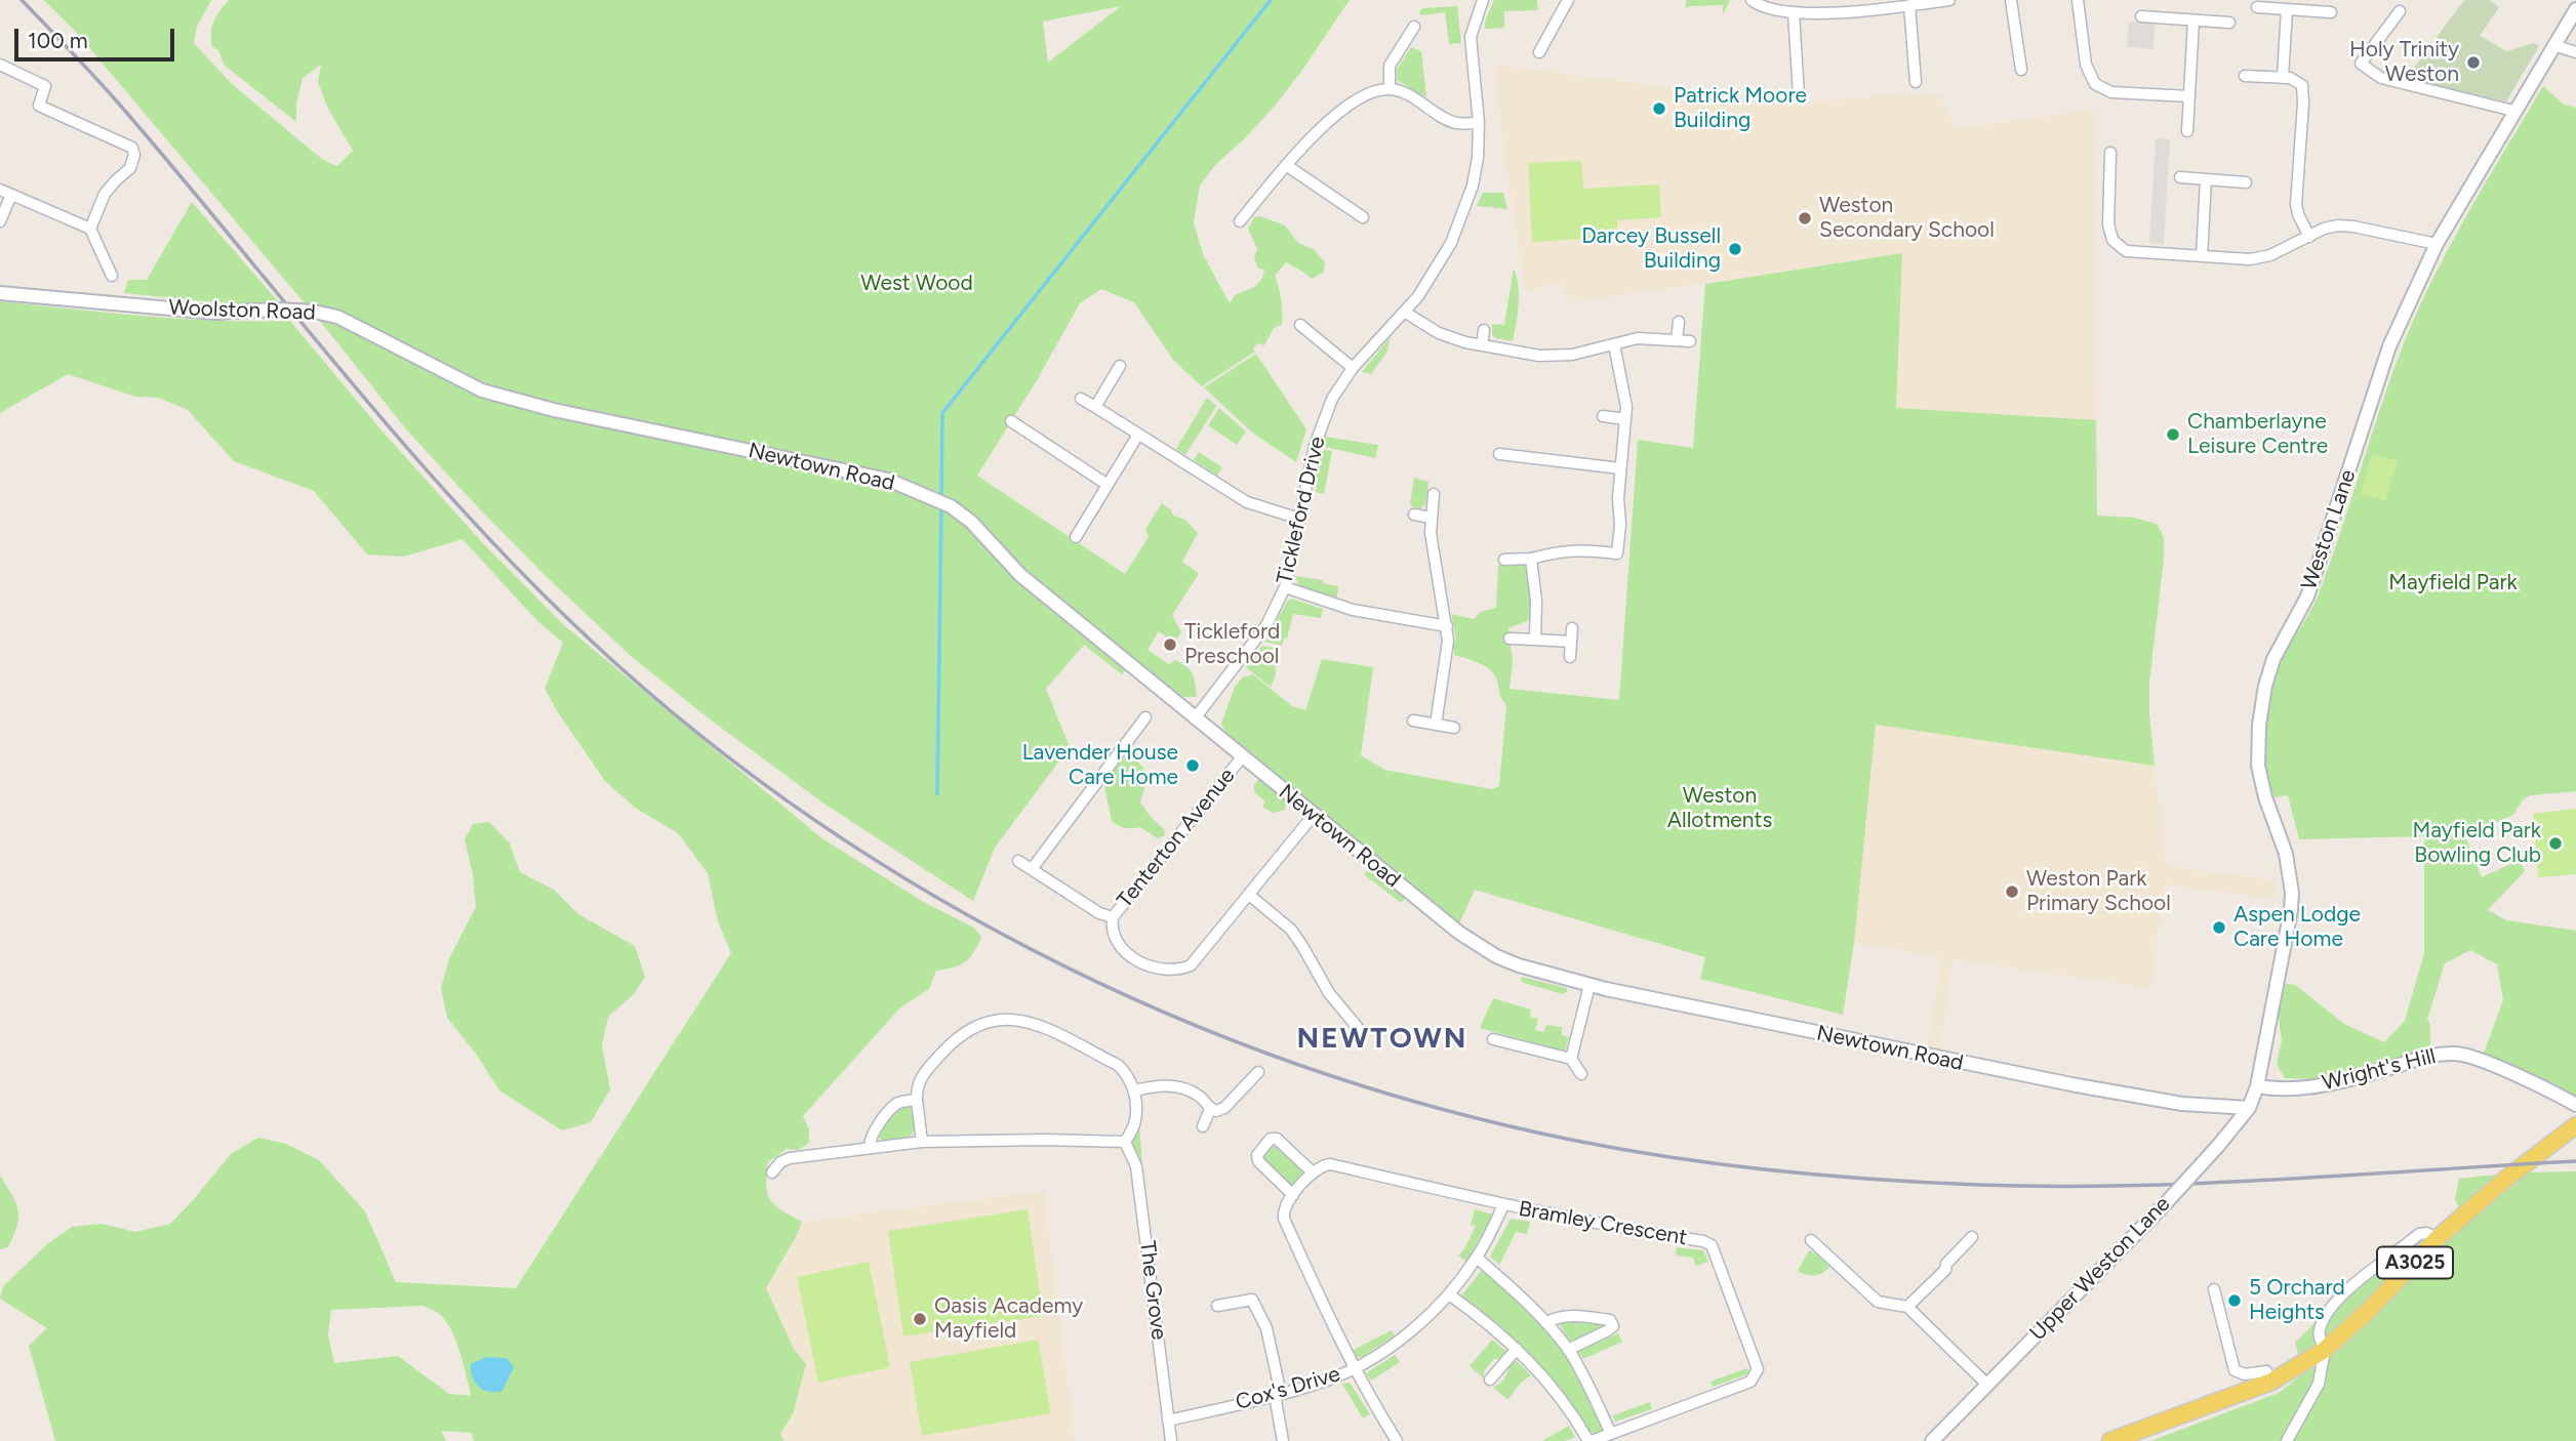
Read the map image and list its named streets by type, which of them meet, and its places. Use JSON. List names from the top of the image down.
{
  "streets": {
    "main road": ["A3025"],
    "street": [
      "Woolston Road",
      "Newtown Road",
      "Tickleford Drive",
      "Weston Lane",
      "Tenterton Avenue",
      "Wright's Hill",
      "Bramley Crescent",
      "Upper Weston Lane",
      "The Grove",
      "Cox's Drive"
    ]
  },
  "crossings": [
    ["Woolston Road", "Newtown Road"],
    ["Newtown Road", "Tickleford Drive"],
    ["Newtown Road", "Tenterton Avenue"],
    ["Newtown Road", "Upper Weston Lane"],
    ["Weston Lane", "Wright's Hill"],
    ["Weston Lane", "Upper Weston Lane"],
    ["Wright's Hill", "Upper Weston Lane"],
    ["Bramley Crescent", "Cox's Drive"],
    ["The Grove", "Cox's Drive"]
  ],
  "districts": ["NEWTOWN"],
  "parks": ["West Wood", "Mayfield Park", "Weston Allotments"],
  "places": [
    "Holy Trinity Weston",
    "Patrick Moore Building",
    "Weston Secondary School",
    "Darcey Bussell Building",
    "Chamberlayne Leisure Centre",
    "Tickleford Preschool",
    "Lavender House Care Home",
    "Mayfield Park Bowling Club",
    "Weston Park Primary School",
    "Aspen Lodge Care Home",
    "5 Orchard Heights",
    "Oasis Academy Mayfield"
  ],
  "scale_bar": "100 m"
}
